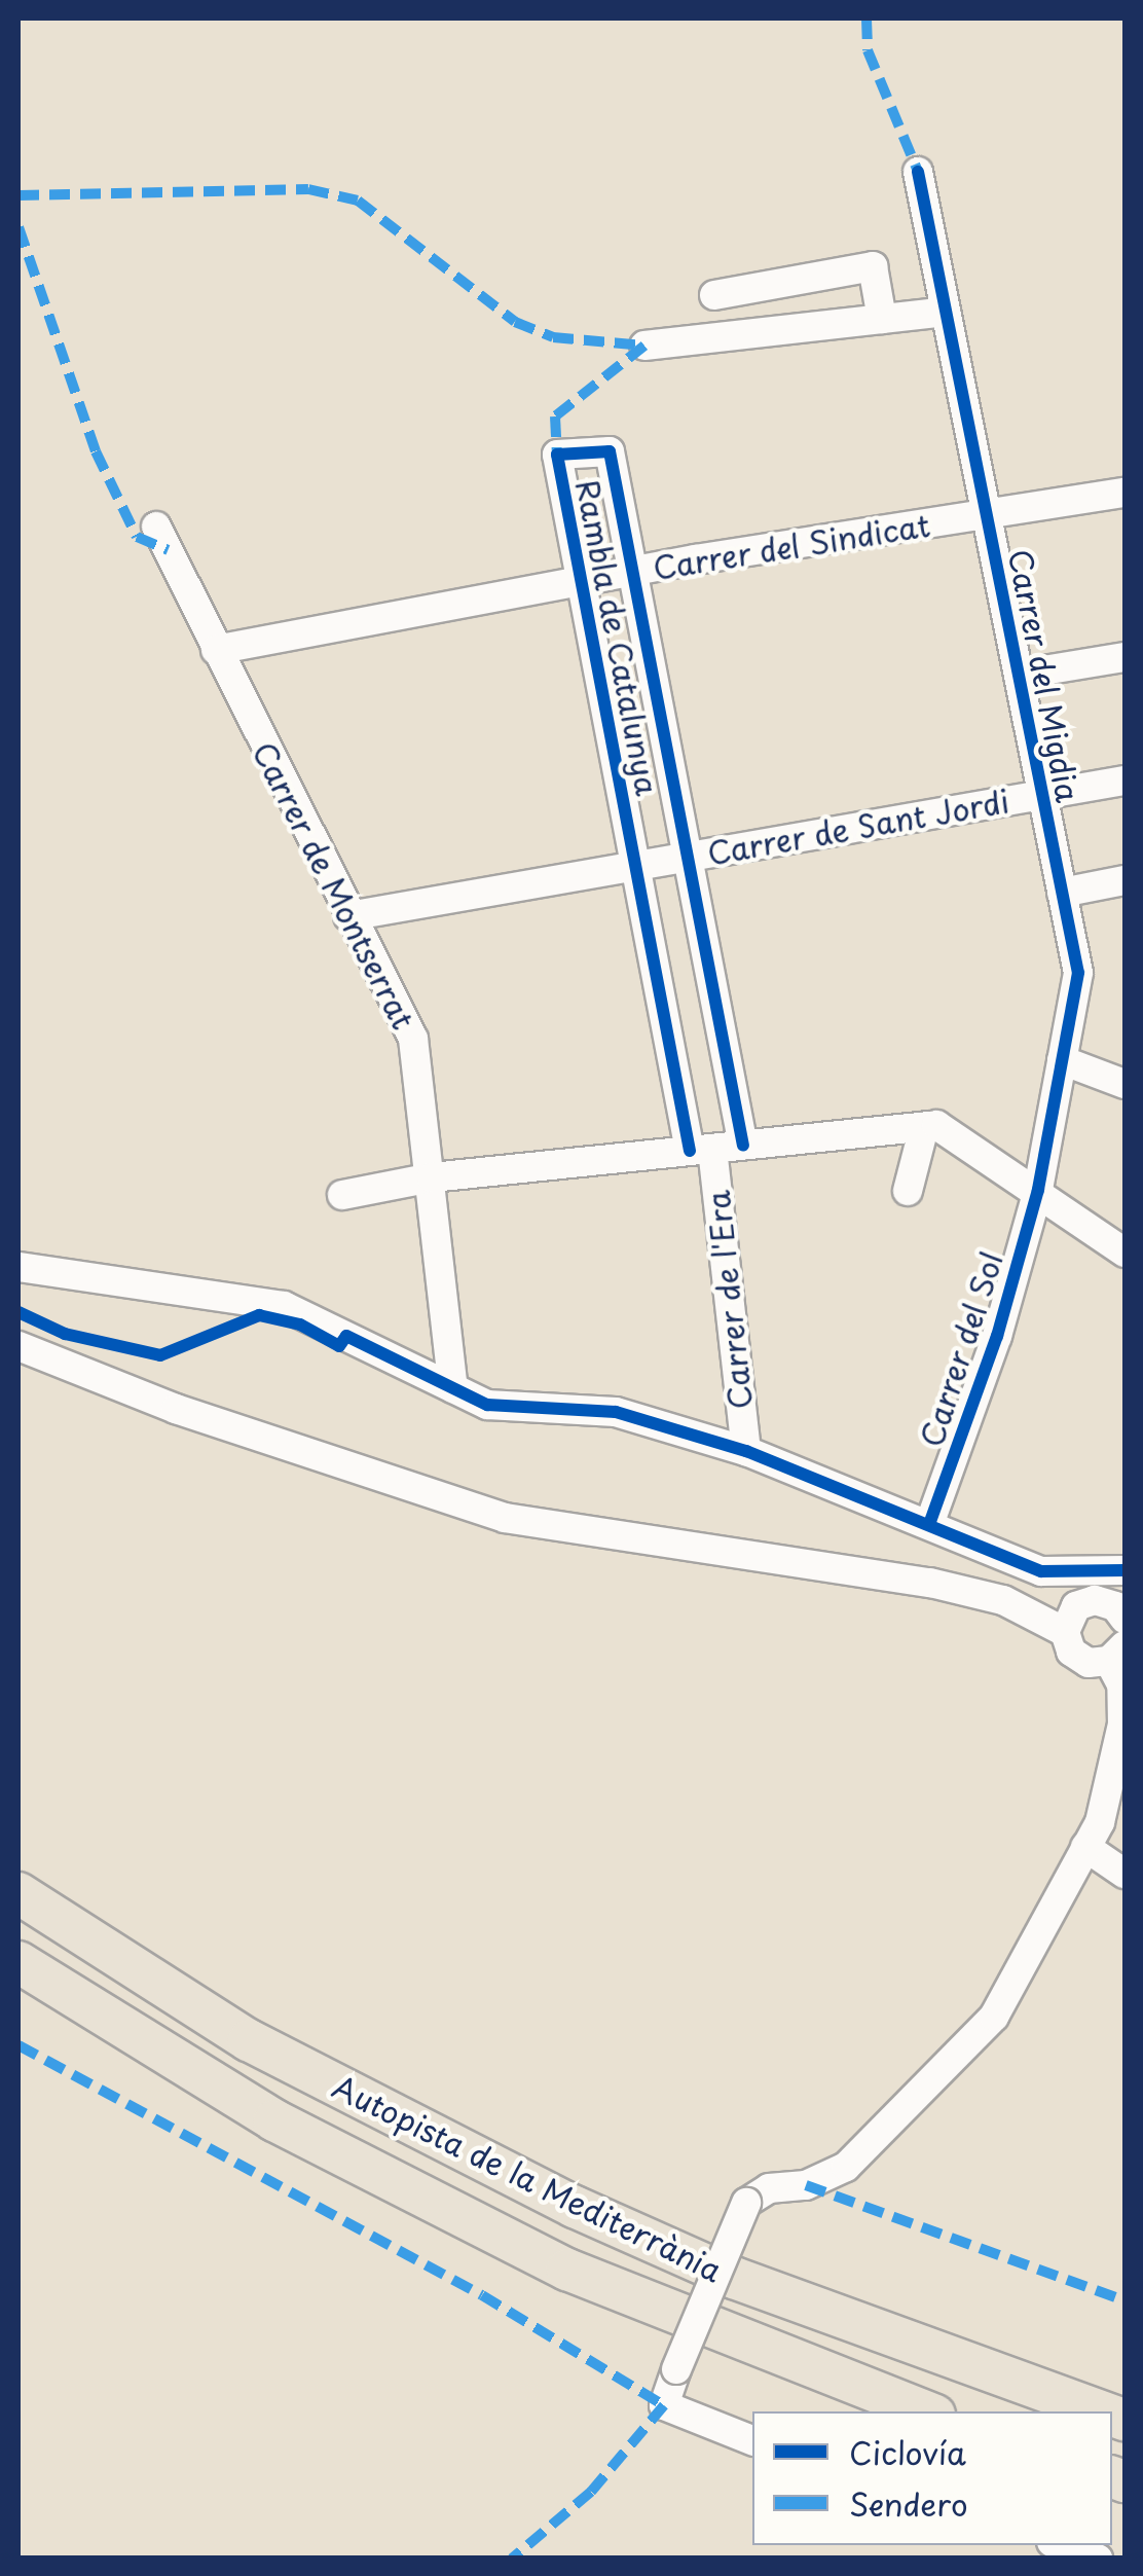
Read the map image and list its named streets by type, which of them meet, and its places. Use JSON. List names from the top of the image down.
{
  "streets": {
    "highway": ["Autopista de la Mediterrània"],
    "street": [
      "Carrer del Sindicat",
      "Rambla de Catalunya",
      "Carrer del Migdia",
      "Carrer de Sant Jordi",
      "Carrer de Montserrat",
      "Carrer de l'Era",
      "Carrer del Sol"
    ]
  },
  "crossings": [
    ["Carrer del Sindicat", "Rambla de Catalunya"],
    ["Carrer del Sindicat", "Carrer del Migdia"],
    ["Carrer del Sindicat", "Carrer de Montserrat"],
    ["Rambla de Catalunya", "Carrer de Sant Jordi"],
    ["Rambla de Catalunya", "Carrer de l'Era"],
    ["Carrer del Migdia", "Carrer de Sant Jordi"],
    ["Carrer del Migdia", "Carrer del Sol"],
    ["Carrer de Sant Jordi", "Carrer de Montserrat"]
  ],
  "legend": ["Ciclovía", "Sendero"]
}
